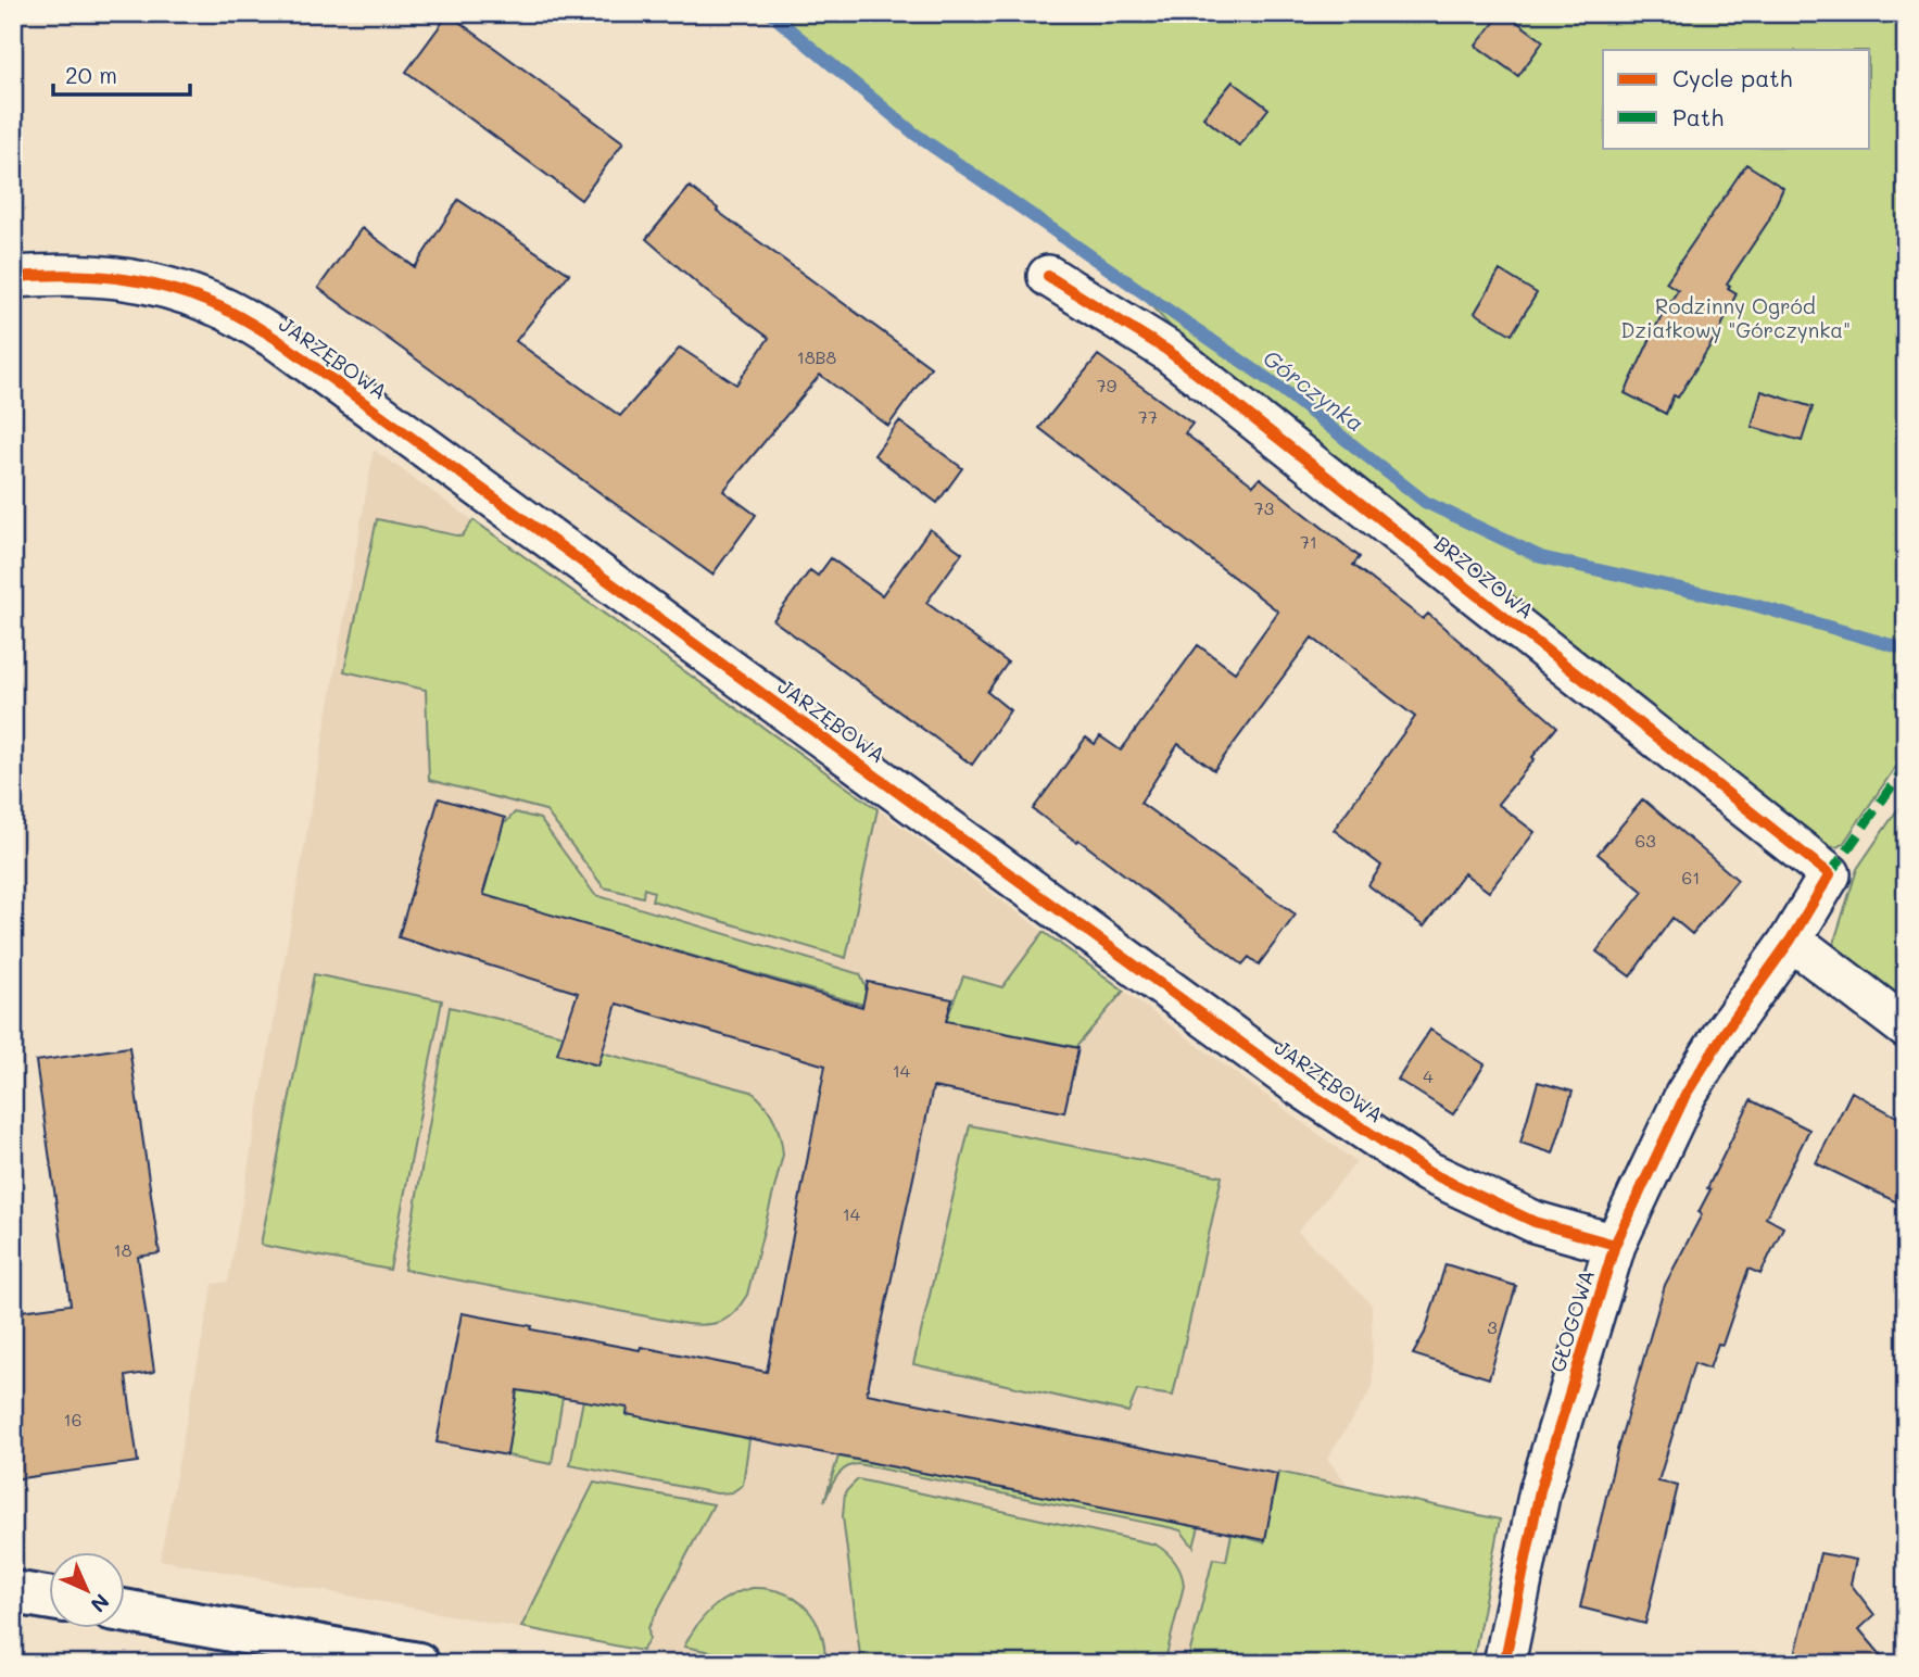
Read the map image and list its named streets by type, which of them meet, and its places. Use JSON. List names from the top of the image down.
{
  "streets": {
    "street": ["JARZĘBOWA", "BRZOZOWA", "GŁOGOWA"]
  },
  "crossings": [
    ["JARZĘBOWA", "GŁOGOWA"],
    ["BRZOZOWA", "GŁOGOWA"]
  ],
  "water": ["Górczynka"],
  "parks": ["Rodzinny Ogród Działkowy \"Górczynka\""],
  "house_numbers": [
    "18B8",
    "79",
    "77",
    "73",
    "71",
    "63",
    "61",
    "14",
    "4",
    "14",
    "18",
    "3",
    "16"
  ],
  "legend": ["Cycle path", "Path"],
  "scale_bar": "20 m",
  "north": "bottom right"
}
